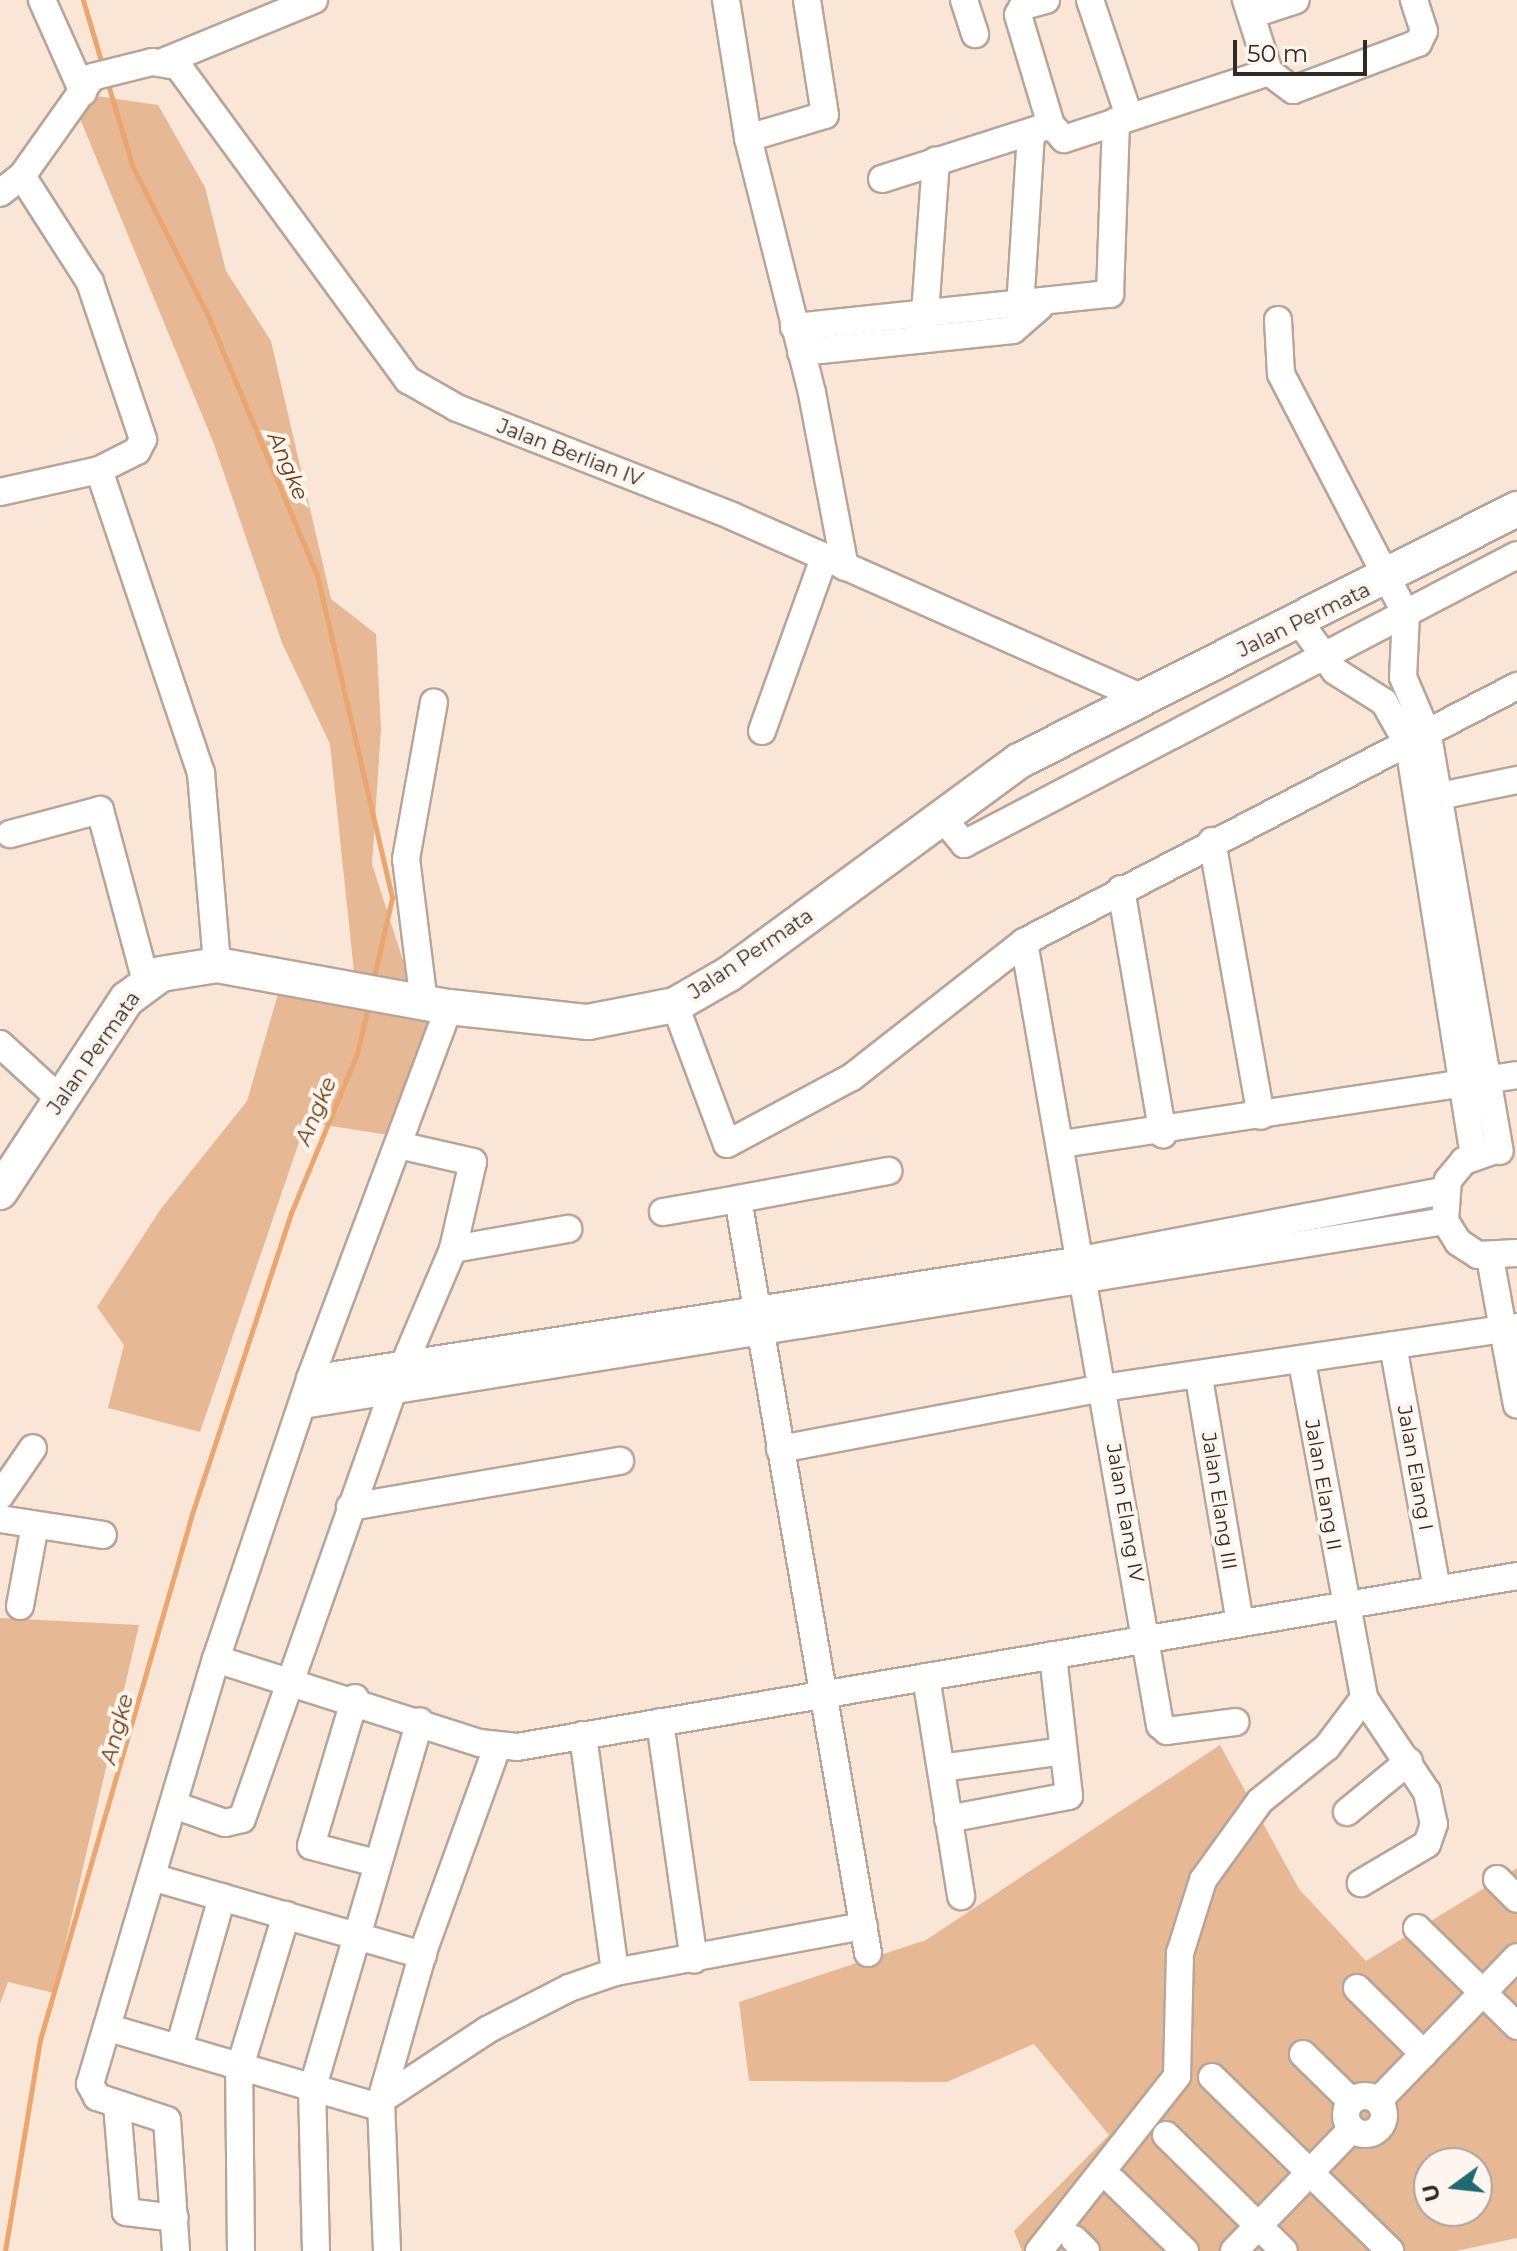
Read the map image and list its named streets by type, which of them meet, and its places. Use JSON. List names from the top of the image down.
{
  "streets": {
    "main road": ["Jalan Permata"],
    "street": [
      "Jalan Berlian IV",
      "Jalan Elang I",
      "Jalan Elang II",
      "Jalan Elang III",
      "Jalan Elang IV"
    ]
  },
  "crossings": [
    ["Jalan Berlian IV", "Jalan Permata"]
  ],
  "water": ["Angke"],
  "scale_bar": "50 m",
  "north": "left"
}
